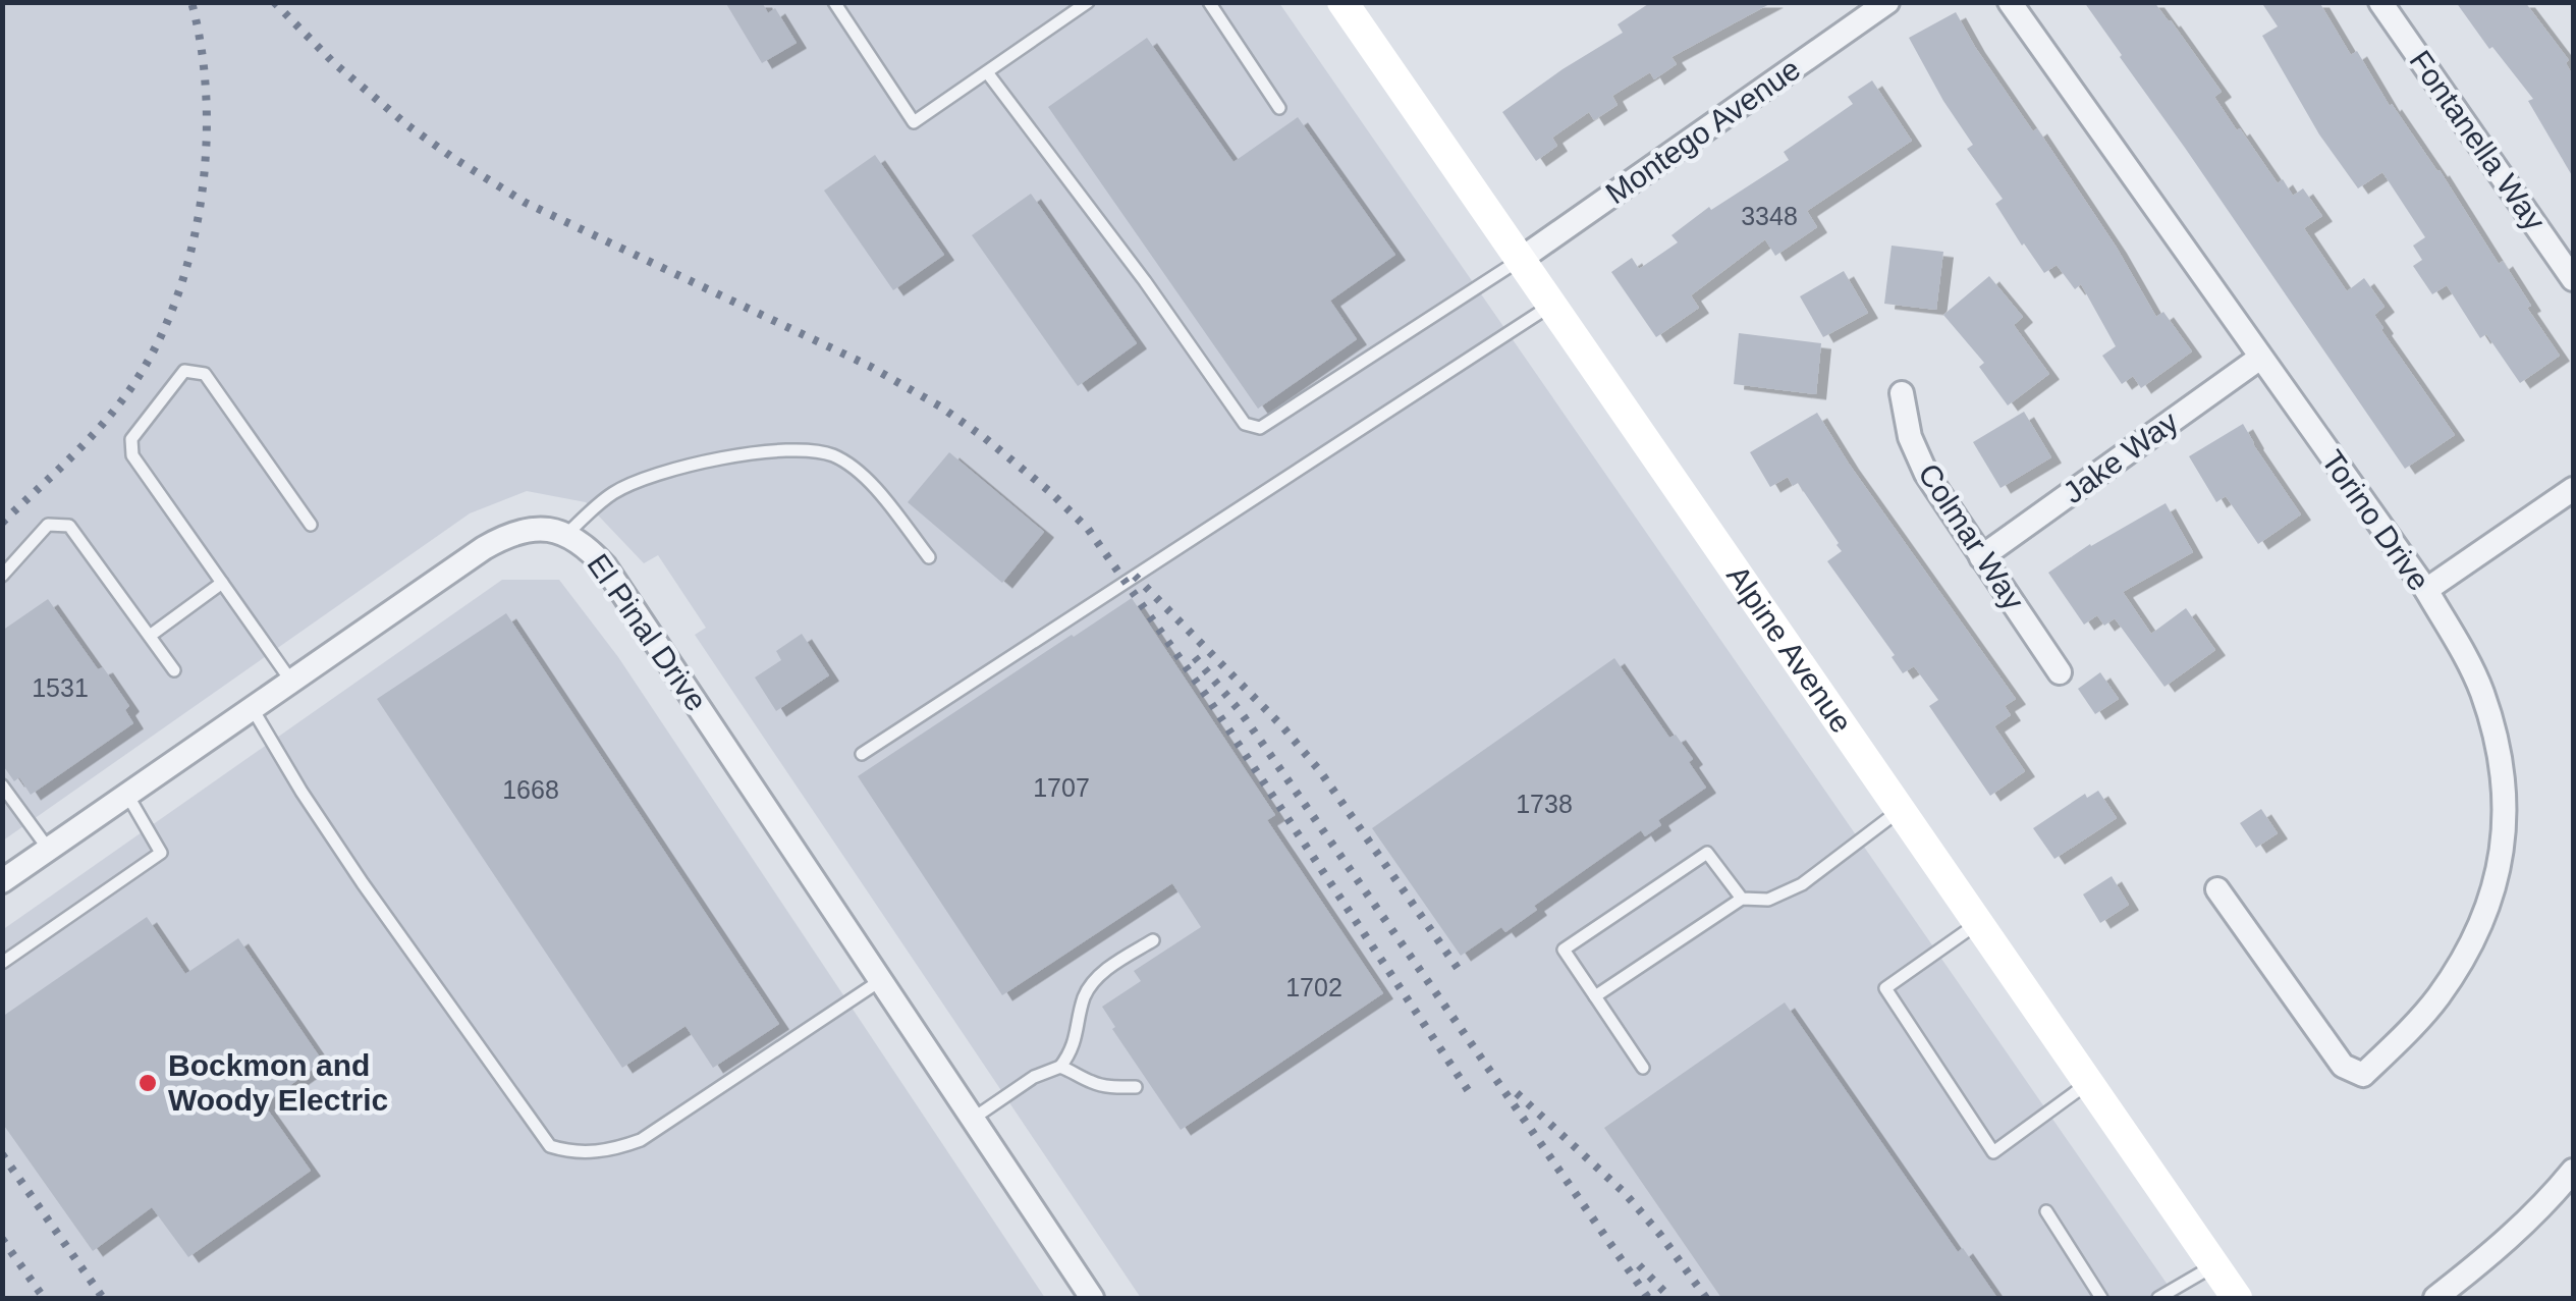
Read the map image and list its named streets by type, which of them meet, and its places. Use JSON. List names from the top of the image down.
{
  "streets": {
    "street": [
      "Montego Avenue",
      "Fontanella Way",
      "Jake Way",
      "Torino Drive",
      "Colmar Way",
      "El Pinal Drive",
      "Alpine Avenue"
    ]
  },
  "crossings": [
    ["Montego Avenue", "Alpine Avenue"],
    ["Jake Way", "Torino Drive"],
    ["Jake Way", "Colmar Way"]
  ],
  "places": ["Bockmon and Woody Electric"],
  "house_numbers": [
    "3348",
    "1531",
    "1707",
    "1668",
    "1738",
    "1702"
  ]
}
